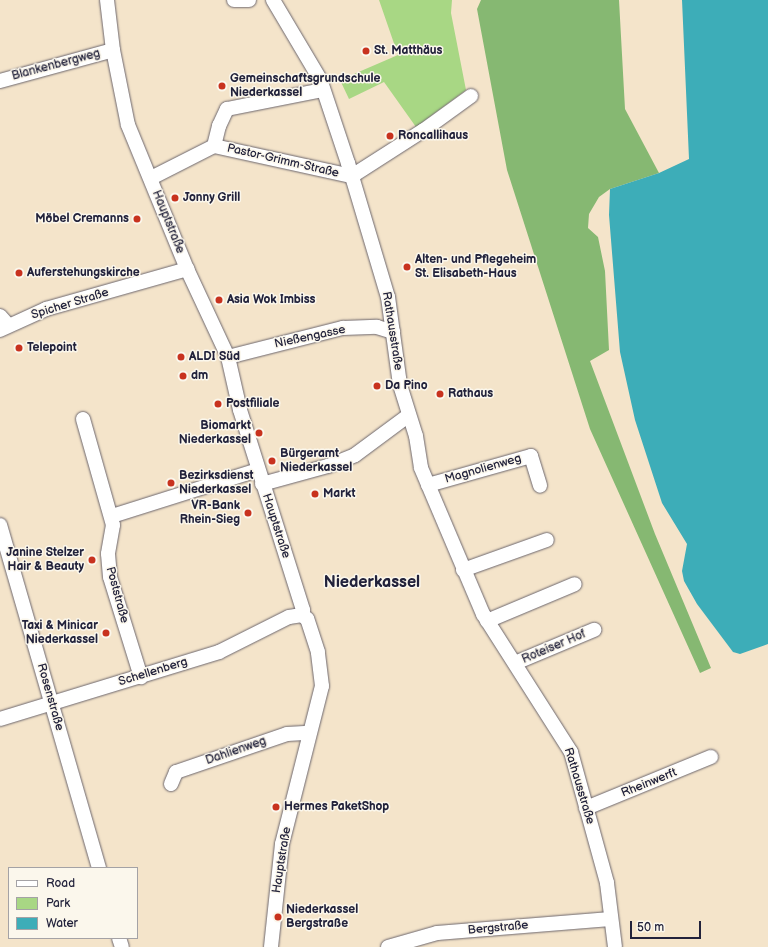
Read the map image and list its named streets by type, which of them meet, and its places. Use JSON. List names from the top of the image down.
{
  "streets": {
    "street": [
      "Blankenbergweg",
      "Pastor-Grimm-Straße",
      "Hauptstraße",
      "Spicher Straße",
      "Rathausstraße",
      "Nießengasse",
      "Magnolienweg",
      "Poststraße",
      "Roteiser Hof",
      "Schellenberg",
      "Rosenstraße",
      "Dahlienweg",
      "Rheinwerft",
      "Bergstraße"
    ]
  },
  "crossings": [
    ["Blankenbergweg", "Hauptstraße"],
    ["Pastor-Grimm-Straße", "Hauptstraße"],
    ["Pastor-Grimm-Straße", "Rathausstraße"],
    ["Hauptstraße", "Spicher Straße"],
    ["Hauptstraße", "Nießengasse"],
    ["Hauptstraße", "Schellenberg"],
    ["Hauptstraße", "Dahlienweg"],
    ["Rathausstraße", "Nießengasse"],
    ["Rathausstraße", "Magnolienweg"],
    ["Rathausstraße", "Roteiser Hof"],
    ["Rathausstraße", "Rheinwerft"],
    ["Rathausstraße", "Bergstraße"],
    ["Poststraße", "Schellenberg"],
    ["Schellenberg", "Rosenstraße"]
  ],
  "districts": ["Niederkassel"],
  "places": [
    "St. Matthäus",
    "Gemeinschaftsgrundschule Niederkassel",
    "Roncallihaus",
    "Jonny Grill",
    "Möbel Cremanns",
    "Alten- und Pflegeheim St. Elisabeth-Haus",
    "Auferstehungskirche",
    "Asia Wok Imbiss",
    "Telepoint",
    "ALDI Süd",
    "dm",
    "Da Pino",
    "Rathaus",
    "Postfiliale",
    "Biomarkt Niederkassel",
    "Bürgeramt Niederkassel",
    "Bezirksdienst Niederkassel",
    "Markt",
    "VR-Bank Rhein-Sieg",
    "Janine Stelzer Hair & Beauty",
    "Taxi & Minicar Niederkassel",
    "Hermes PaketShop",
    "Niederkassel Bergstraße"
  ],
  "legend": ["Road", "Park", "Water"],
  "scale_bar": "50 m"
}
